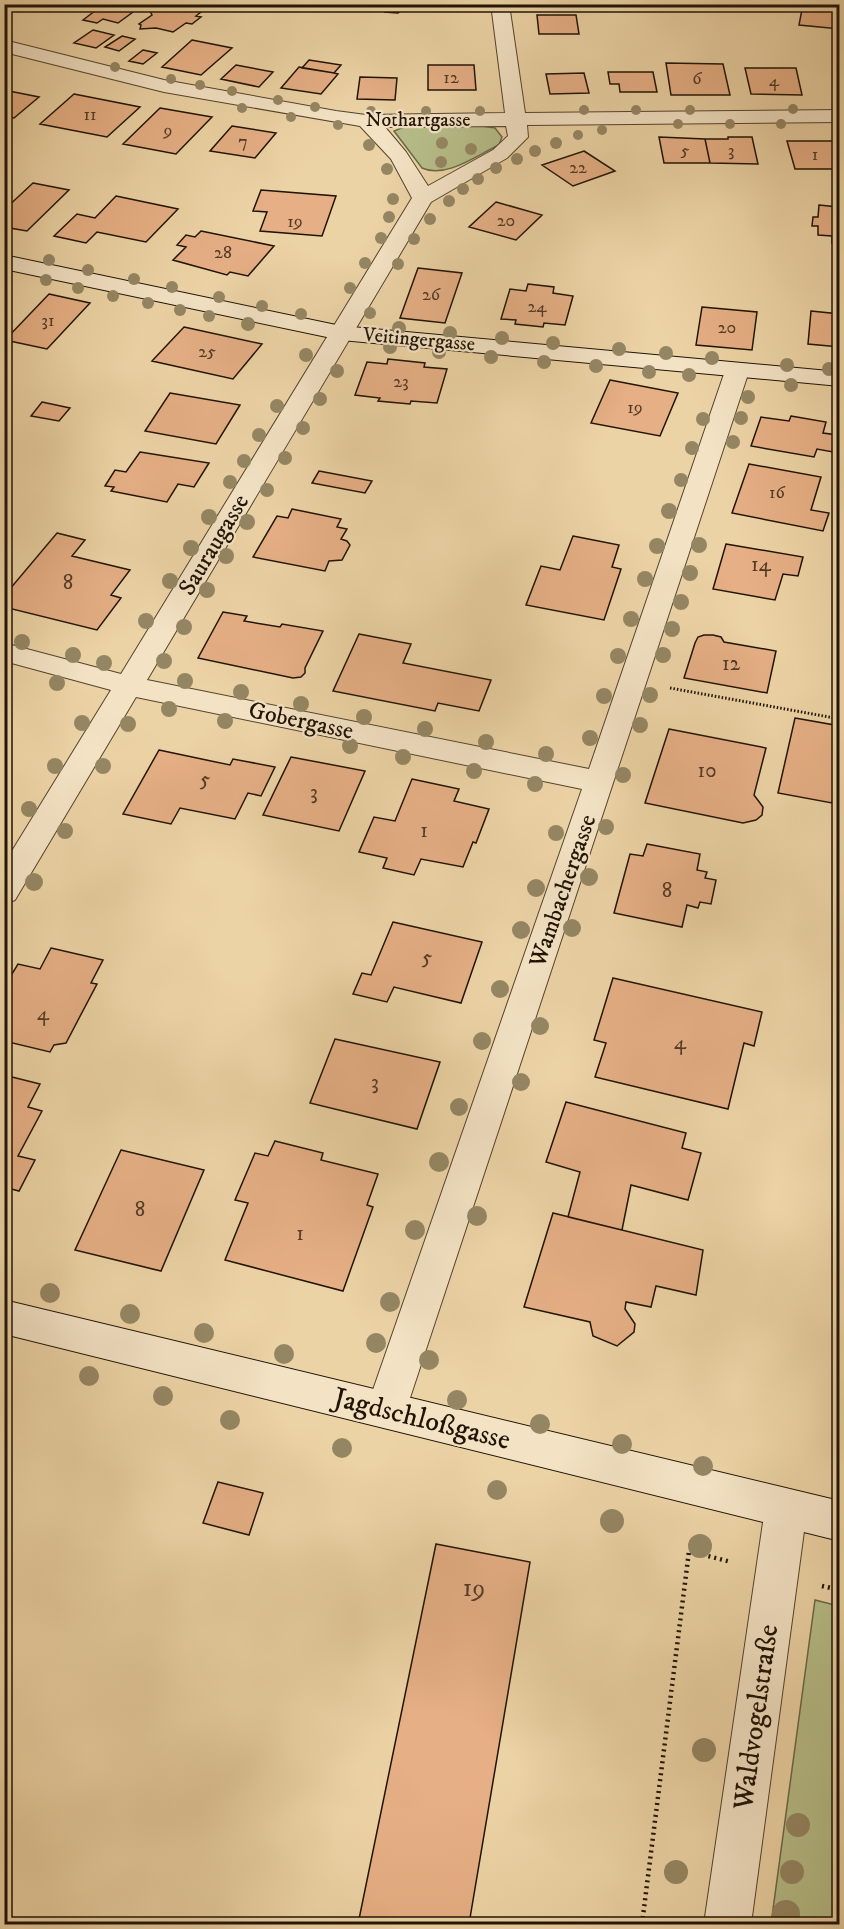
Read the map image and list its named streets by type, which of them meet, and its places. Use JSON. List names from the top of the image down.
{
  "streets": {
    "street": [
      "Nothartgasse",
      "Veitingergasse",
      "Sauraugasse",
      "Gobergasse",
      "Wambachergasse",
      "Jagdschloßgasse",
      "Waldvogelstraße"
    ]
  },
  "crossings": [
    ["Nothartgasse", "Sauraugasse"],
    ["Veitingergasse", "Sauraugasse"],
    ["Veitingergasse", "Wambachergasse"],
    ["Sauraugasse", "Gobergasse"],
    ["Gobergasse", "Wambachergasse"],
    ["Wambachergasse", "Jagdschloßgasse"],
    ["Jagdschloßgasse", "Waldvogelstraße"]
  ],
  "house_numbers": [
    "12",
    "6",
    "4",
    "11",
    "9",
    "7",
    "5",
    "3",
    "1",
    "22",
    "20",
    "19",
    "28",
    "26",
    "24",
    "31",
    "20",
    "25",
    "23",
    "19",
    "16",
    "14",
    "8",
    "12",
    "10",
    "5",
    "3",
    "1",
    "8",
    "5",
    "4",
    "4",
    "3",
    "8",
    "1",
    "19"
  ]
}
